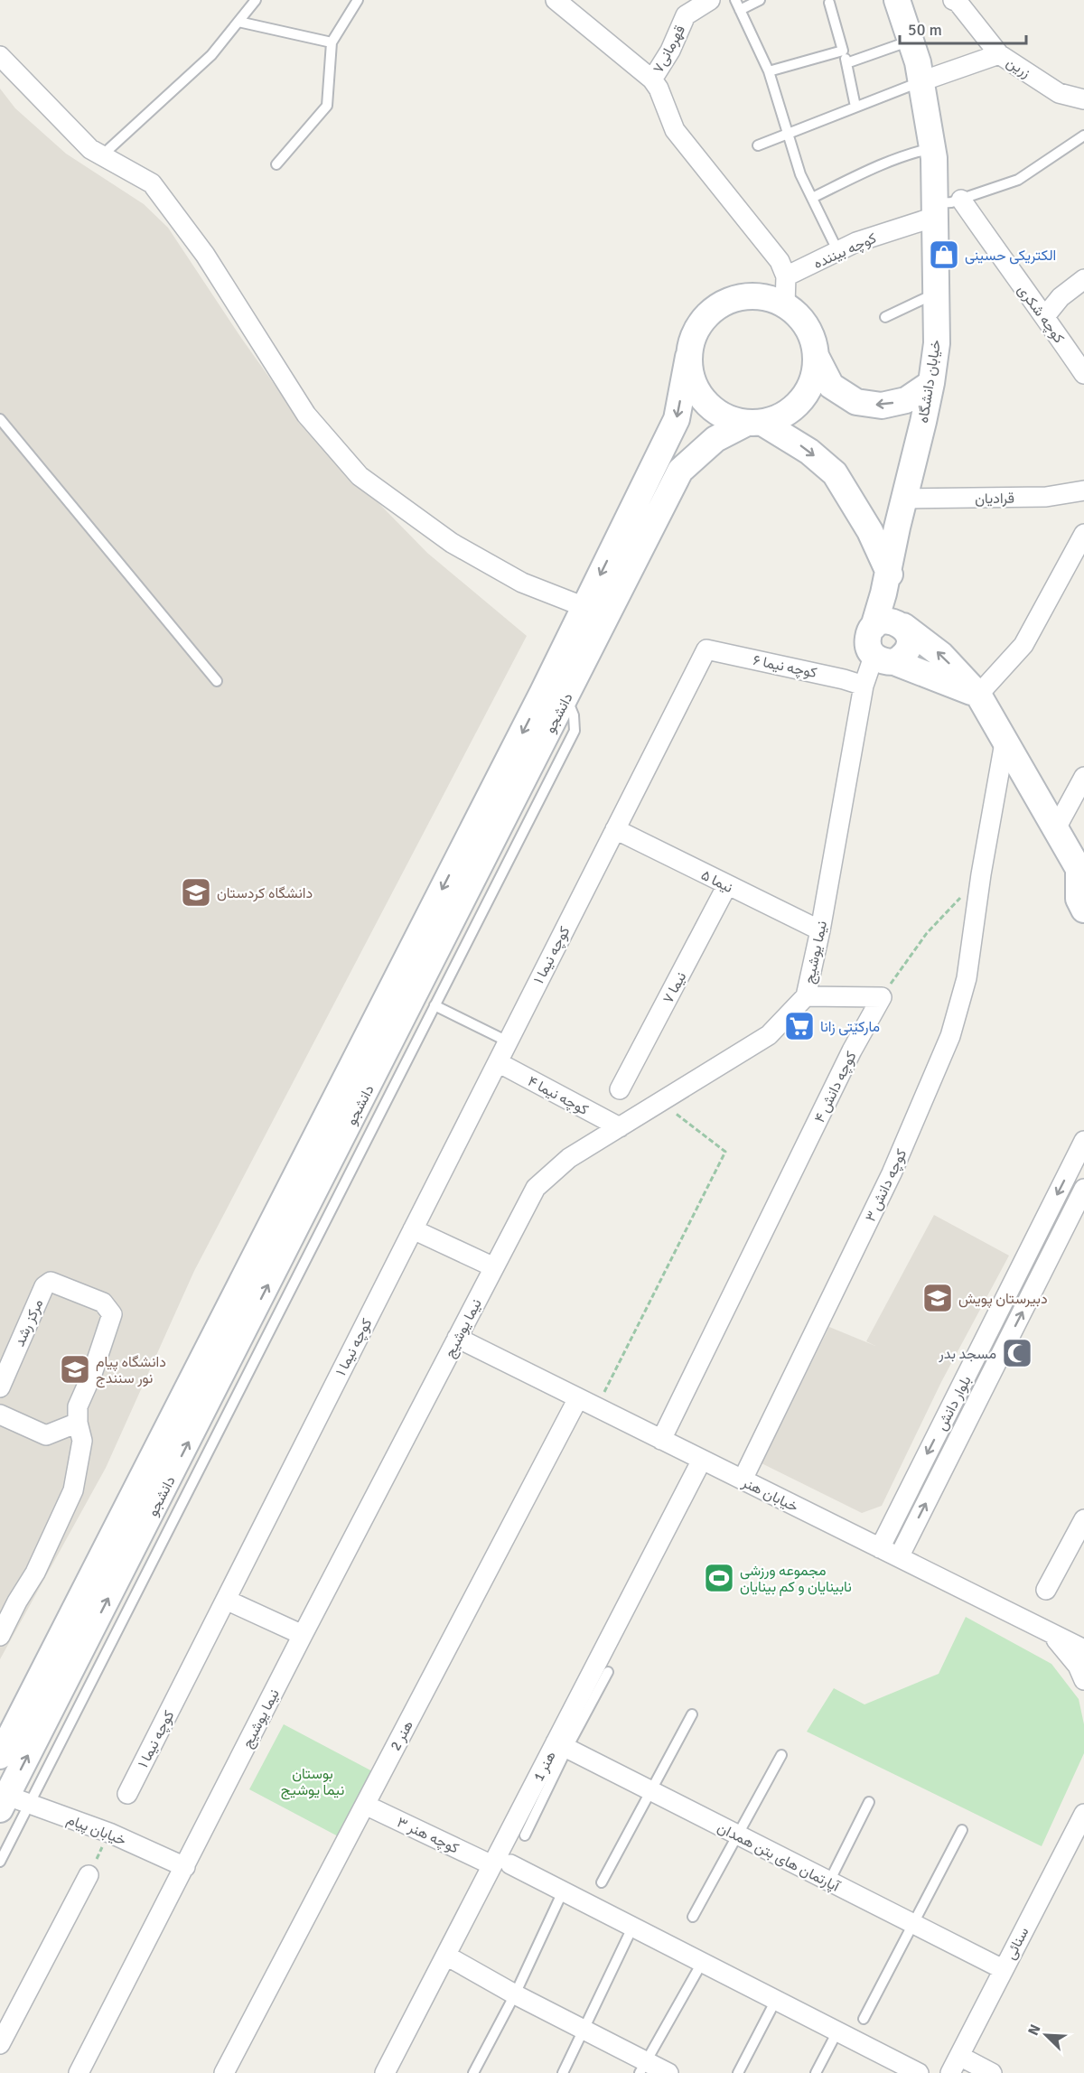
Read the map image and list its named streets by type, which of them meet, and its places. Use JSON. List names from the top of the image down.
{
  "streets": {
    "street": [
      "قهرمانی۷",
      "زرین",
      "کوچه بیننده",
      "کوچه شکری",
      "خیابان دانشگاه",
      "قرادیان",
      "کوچه نیما ۶",
      "دانشجو",
      "نیما ۵",
      "نیما یوشیج",
      "کوچه نیما ۱",
      "نیما ۷",
      "کوچه دانش ۴",
      "کوچه نیما ۴",
      "کوچه دانش ۳",
      "مرکز رشد",
      "بلوار دانش",
      "خیابان هنر",
      "هنر 2",
      "هنر 1",
      "خیابان پیام",
      "کوچه هنر ۳",
      "آپارتمان های بتن همدان",
      "سنائی"
    ]
  },
  "crossings": [
    ["زرین", "خیابان دانشگاه"],
    ["کوچه بیننده", "خیابان دانشگاه"],
    ["خیابان دانشگاه", "قرادیان"],
    ["خیابان دانشگاه", "نیما یوشیج"],
    ["کوچه نیما ۶", "نیما یوشیج"],
    ["کوچه نیما ۶", "کوچه نیما ۱"],
    ["دانشجو", "خیابان پیام"],
    ["نیما ۵", "نیما یوشیج"],
    ["نیما ۵", "کوچه نیما ۱"],
    ["نیما ۵", "نیما ۷"],
    ["نیما یوشیج", "کوچه نیما ۴"],
    ["نیما یوشیج", "خیابان هنر"],
    ["نیما یوشیج", "خیابان پیام"],
    ["کوچه نیما ۱", "کوچه نیما ۴"],
    ["کوچه دانش ۴", "خیابان هنر"],
    ["کوچه دانش ۳", "خیابان هنر"],
    ["بلوار دانش", "خیابان هنر"],
    ["خیابان هنر", "هنر 2"],
    ["خیابان هنر", "هنر 1"],
    ["هنر 2", "کوچه هنر ۳"],
    ["هنر 1", "کوچه هنر ۳"],
    ["هنر 1", "آپارتمان های بتن همدان"],
    ["آپارتمان های بتن همدان", "سنائی"]
  ],
  "parks": ["بوستان نیما یوشیج"],
  "places": {
    "shop": ["الکتریکی حسینی"],
    "school or university": ["دانشگاه کردستان", "دبیرستان پویش", "دانشگاه پیام نور سنندج"],
    "supermarket": ["مارکێتی زانا"],
    "mosque": ["مسجد بدر"],
    "sports": ["مجموعه ورزشی نابینایان و کم بینایان"]
  },
  "scale_bar": "50 m",
  "north": "top left"
}
